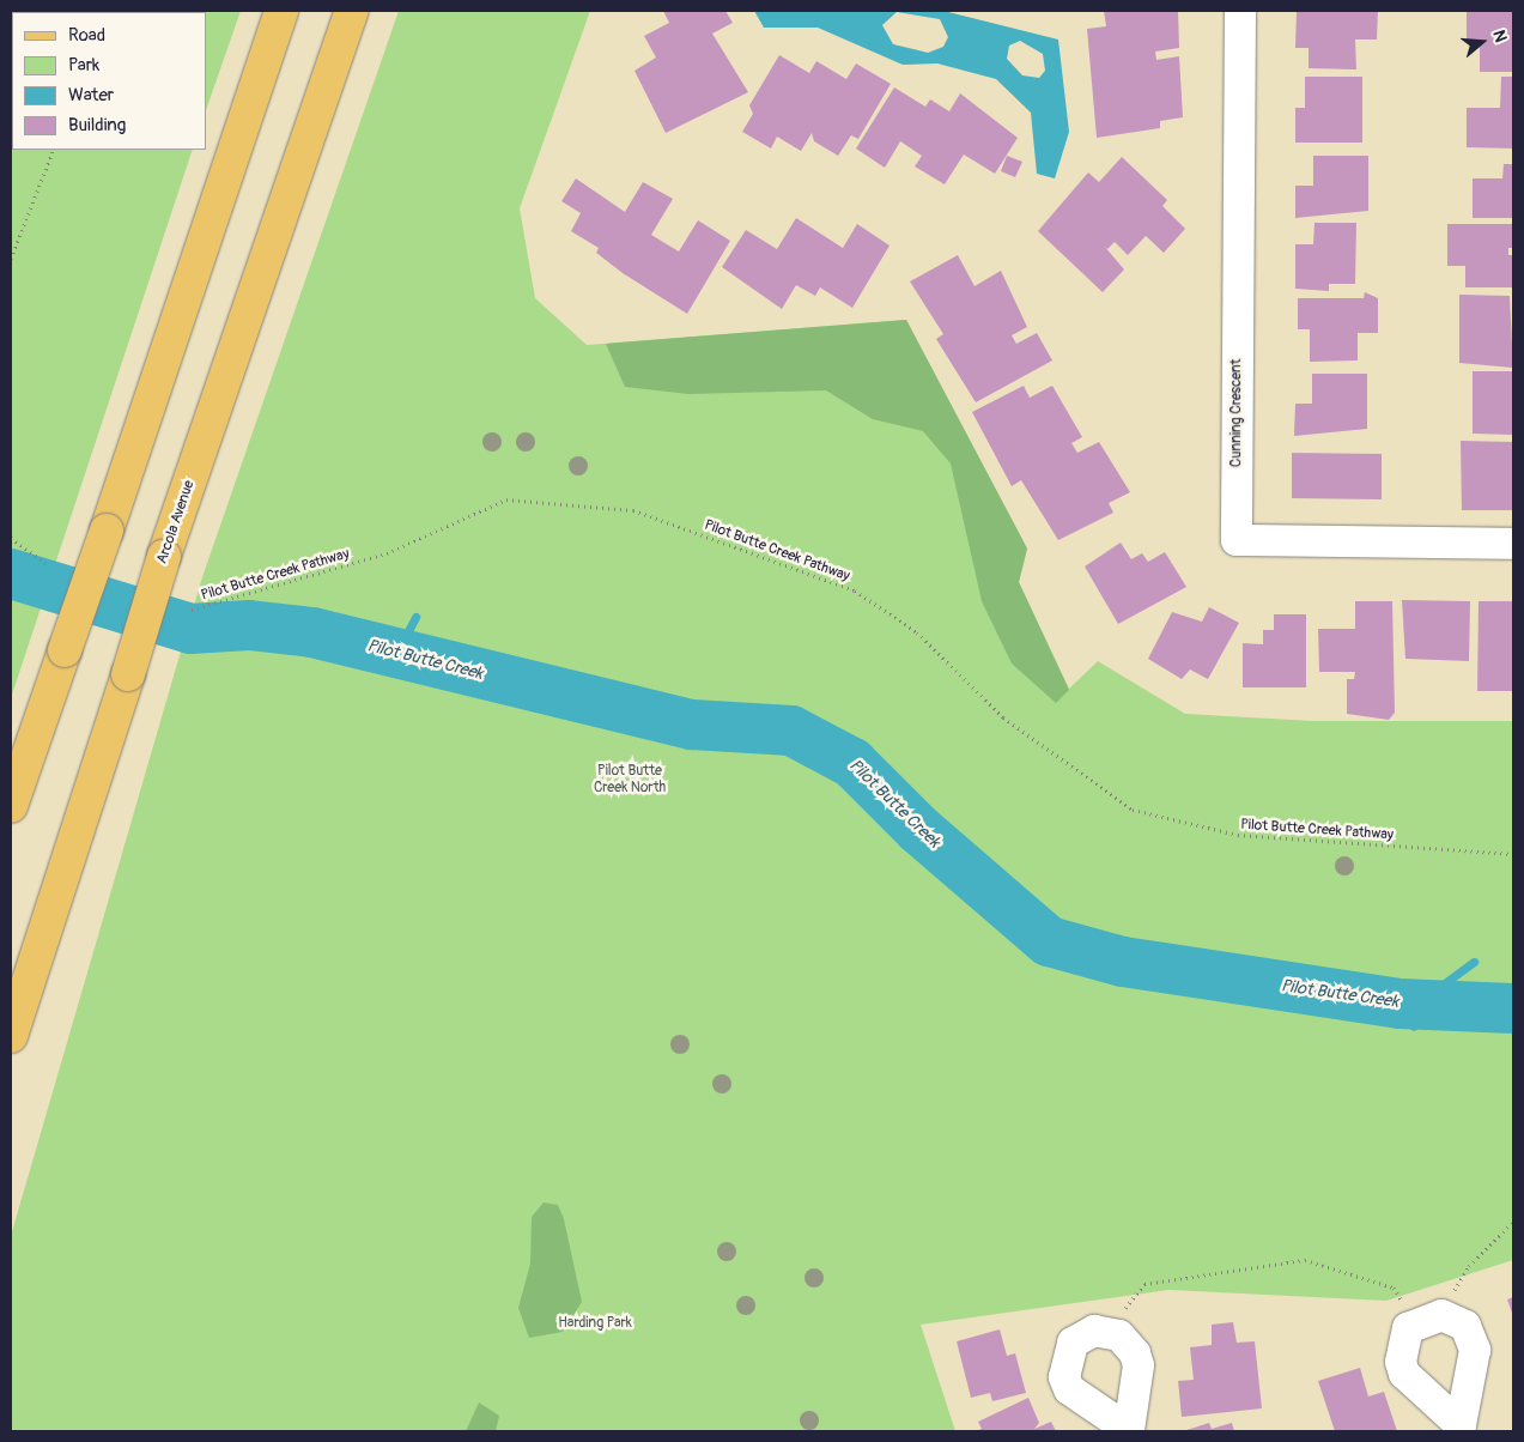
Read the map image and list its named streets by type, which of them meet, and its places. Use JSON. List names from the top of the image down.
{
  "streets": {
    "main road": ["Arcola Avenue"],
    "street": ["Cunning Crescent"],
    "path": ["Pilot Butte Creek Pathway"]
  },
  "water": ["Pilot Butte Creek"],
  "parks": ["Pilot Butte Creek North", "Harding Park"],
  "legend": [
    "Road",
    "Park",
    "Water",
    "Building"
  ],
  "north": "right"
}
